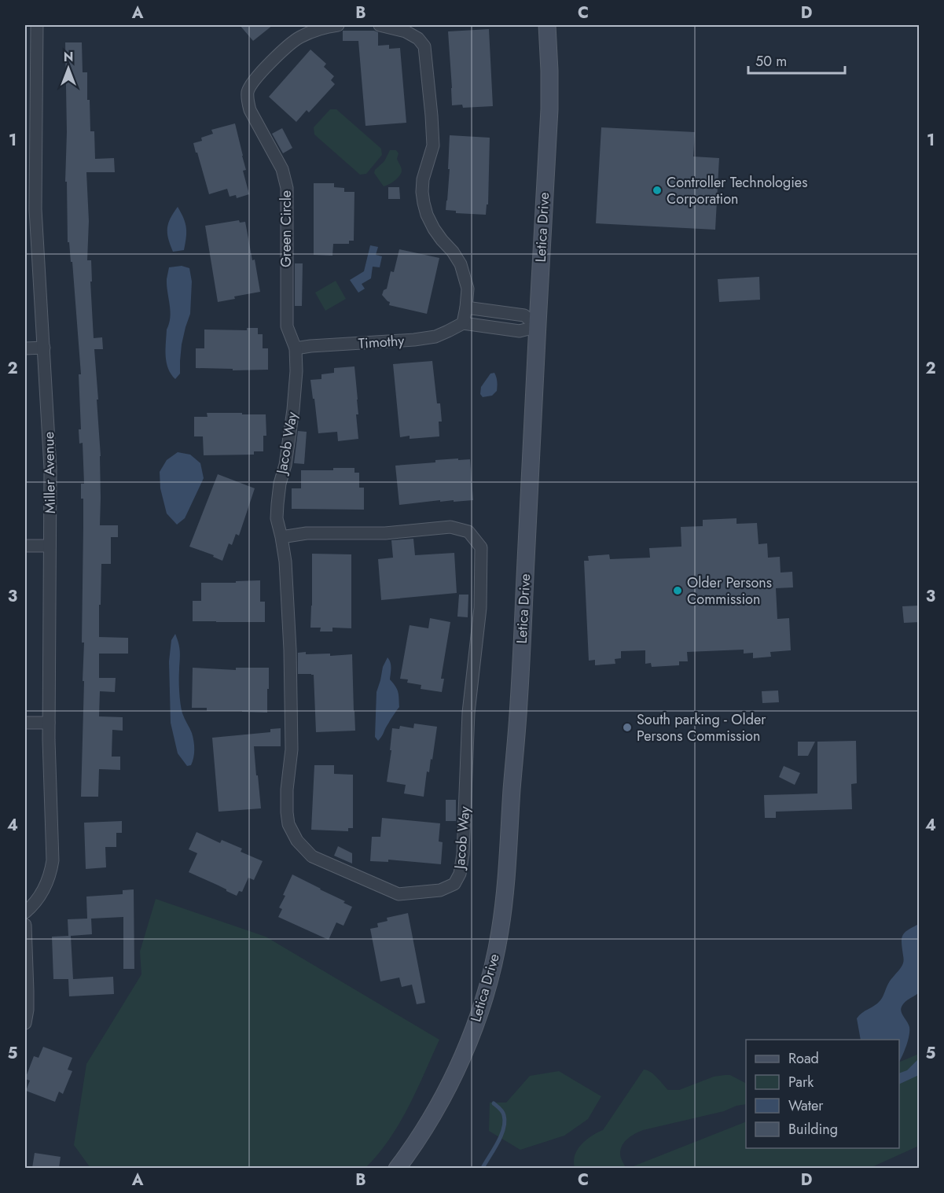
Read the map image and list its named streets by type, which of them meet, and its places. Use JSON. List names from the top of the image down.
{
  "streets": {
    "street": [
      "Letica Drive",
      "Green Circle",
      "Timothy",
      "Jacob Way",
      "Miller Avenue"
    ]
  },
  "crossings": [
    ["Green Circle", "Timothy"],
    ["Green Circle", "Jacob Way"],
    ["Timothy", "Jacob Way"]
  ],
  "places": ["Controller Technologies Corporation", "Older Persons Commission", "South parking - Older Persons Commission"],
  "legend": [
    "Road",
    "Park",
    "Water",
    "Building"
  ],
  "scale_bar": "50 m",
  "north": "top",
  "grid": {
    "columns": [
      "A",
      "B",
      "C",
      "D"
    ],
    "rows": [
      "1",
      "2",
      "3",
      "4",
      "5"
    ]
  }
}
